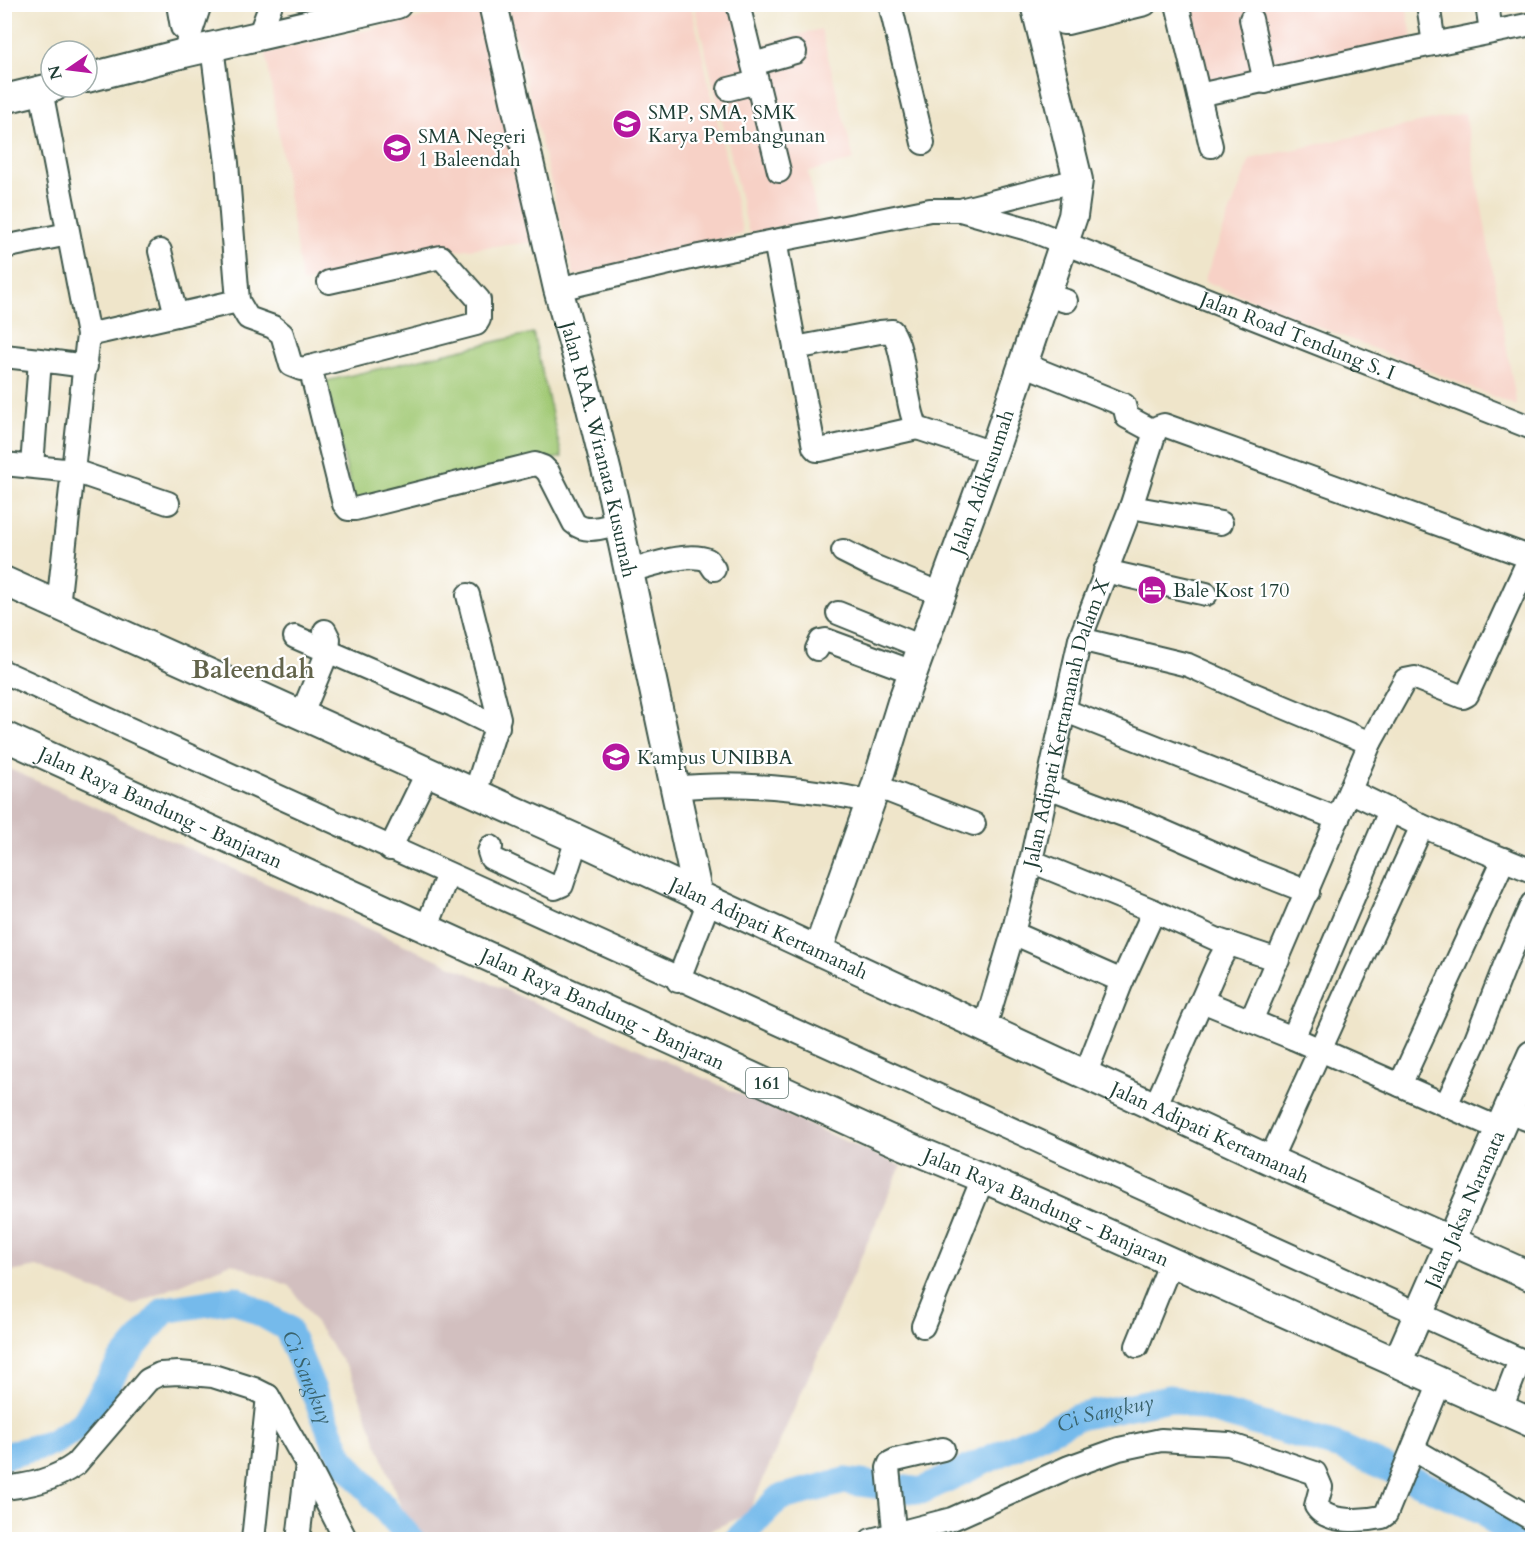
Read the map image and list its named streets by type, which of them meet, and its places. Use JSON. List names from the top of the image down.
{
  "streets": {
    "main road": [
      "Jalan RAA. Wiranata Kusumah",
      "Jalan Adikusumah",
      "Jalan Raya Bandung - Banjaran",
      "Jalan Adipati Kertamanah",
      "161",
      "Jalan Jaksa Naranata"
    ],
    "street": ["Jalan Road Tendung S. I", "Jalan Adipati Kertamanah Dalam X"]
  },
  "crossings": [
    ["Jalan Road Tendung S. I", "Jalan Adikusumah"],
    ["Jalan RAA. Wiranata Kusumah", "Jalan Adipati Kertamanah"],
    ["Jalan Adikusumah", "Jalan Adipati Kertamanah"],
    ["Jalan Adipati Kertamanah Dalam X", "Jalan Adipati Kertamanah"],
    ["Jalan Raya Bandung - Banjaran", "Jalan Jaksa Naranata"],
    ["Jalan Adipati Kertamanah", "Jalan Jaksa Naranata"]
  ],
  "districts": ["Baleendah"],
  "water": ["Ci Sangkuy"],
  "places": {
    "school or university": ["SMP, SMA, SMK Karya Pembangunan", "SMA Negeri 1 Baleendah", "Kampus UNIBBA"],
    "hotel": ["Bale Kost 170"]
  },
  "north": "left"
}
